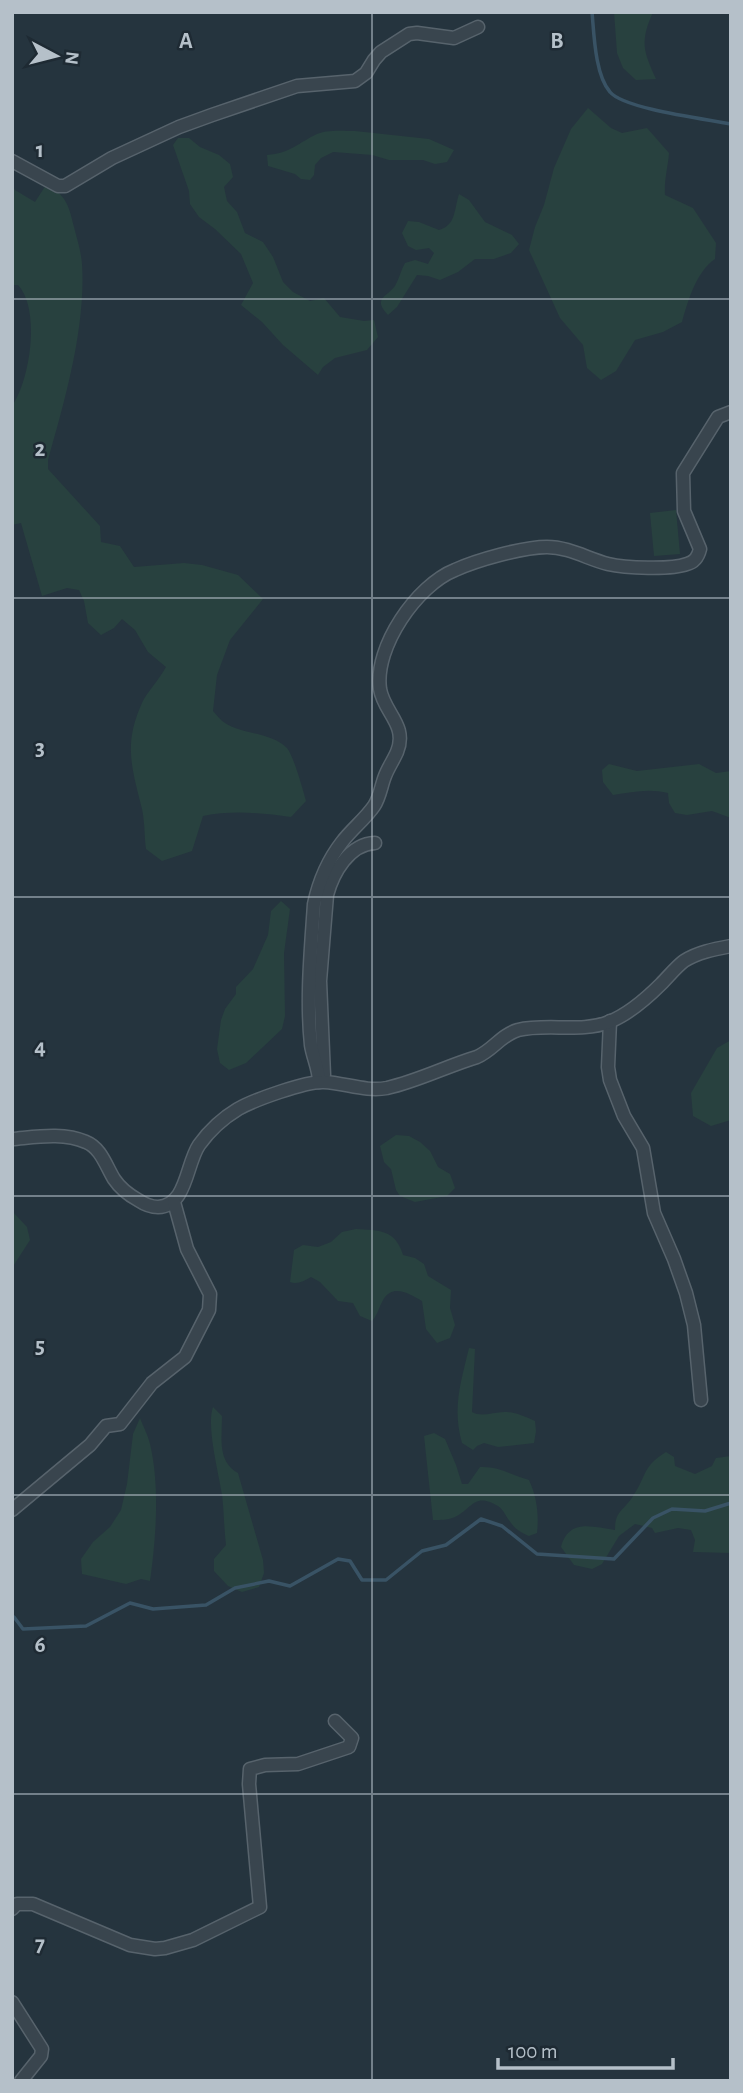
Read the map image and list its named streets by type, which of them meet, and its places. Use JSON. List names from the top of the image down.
{
  "scale_bar": "100 m",
  "north": "right",
  "grid": {
    "columns": ["A", "B"],
    "rows": [
      "1",
      "2",
      "3",
      "4",
      "5",
      "6",
      "7"
    ]
  }
}
